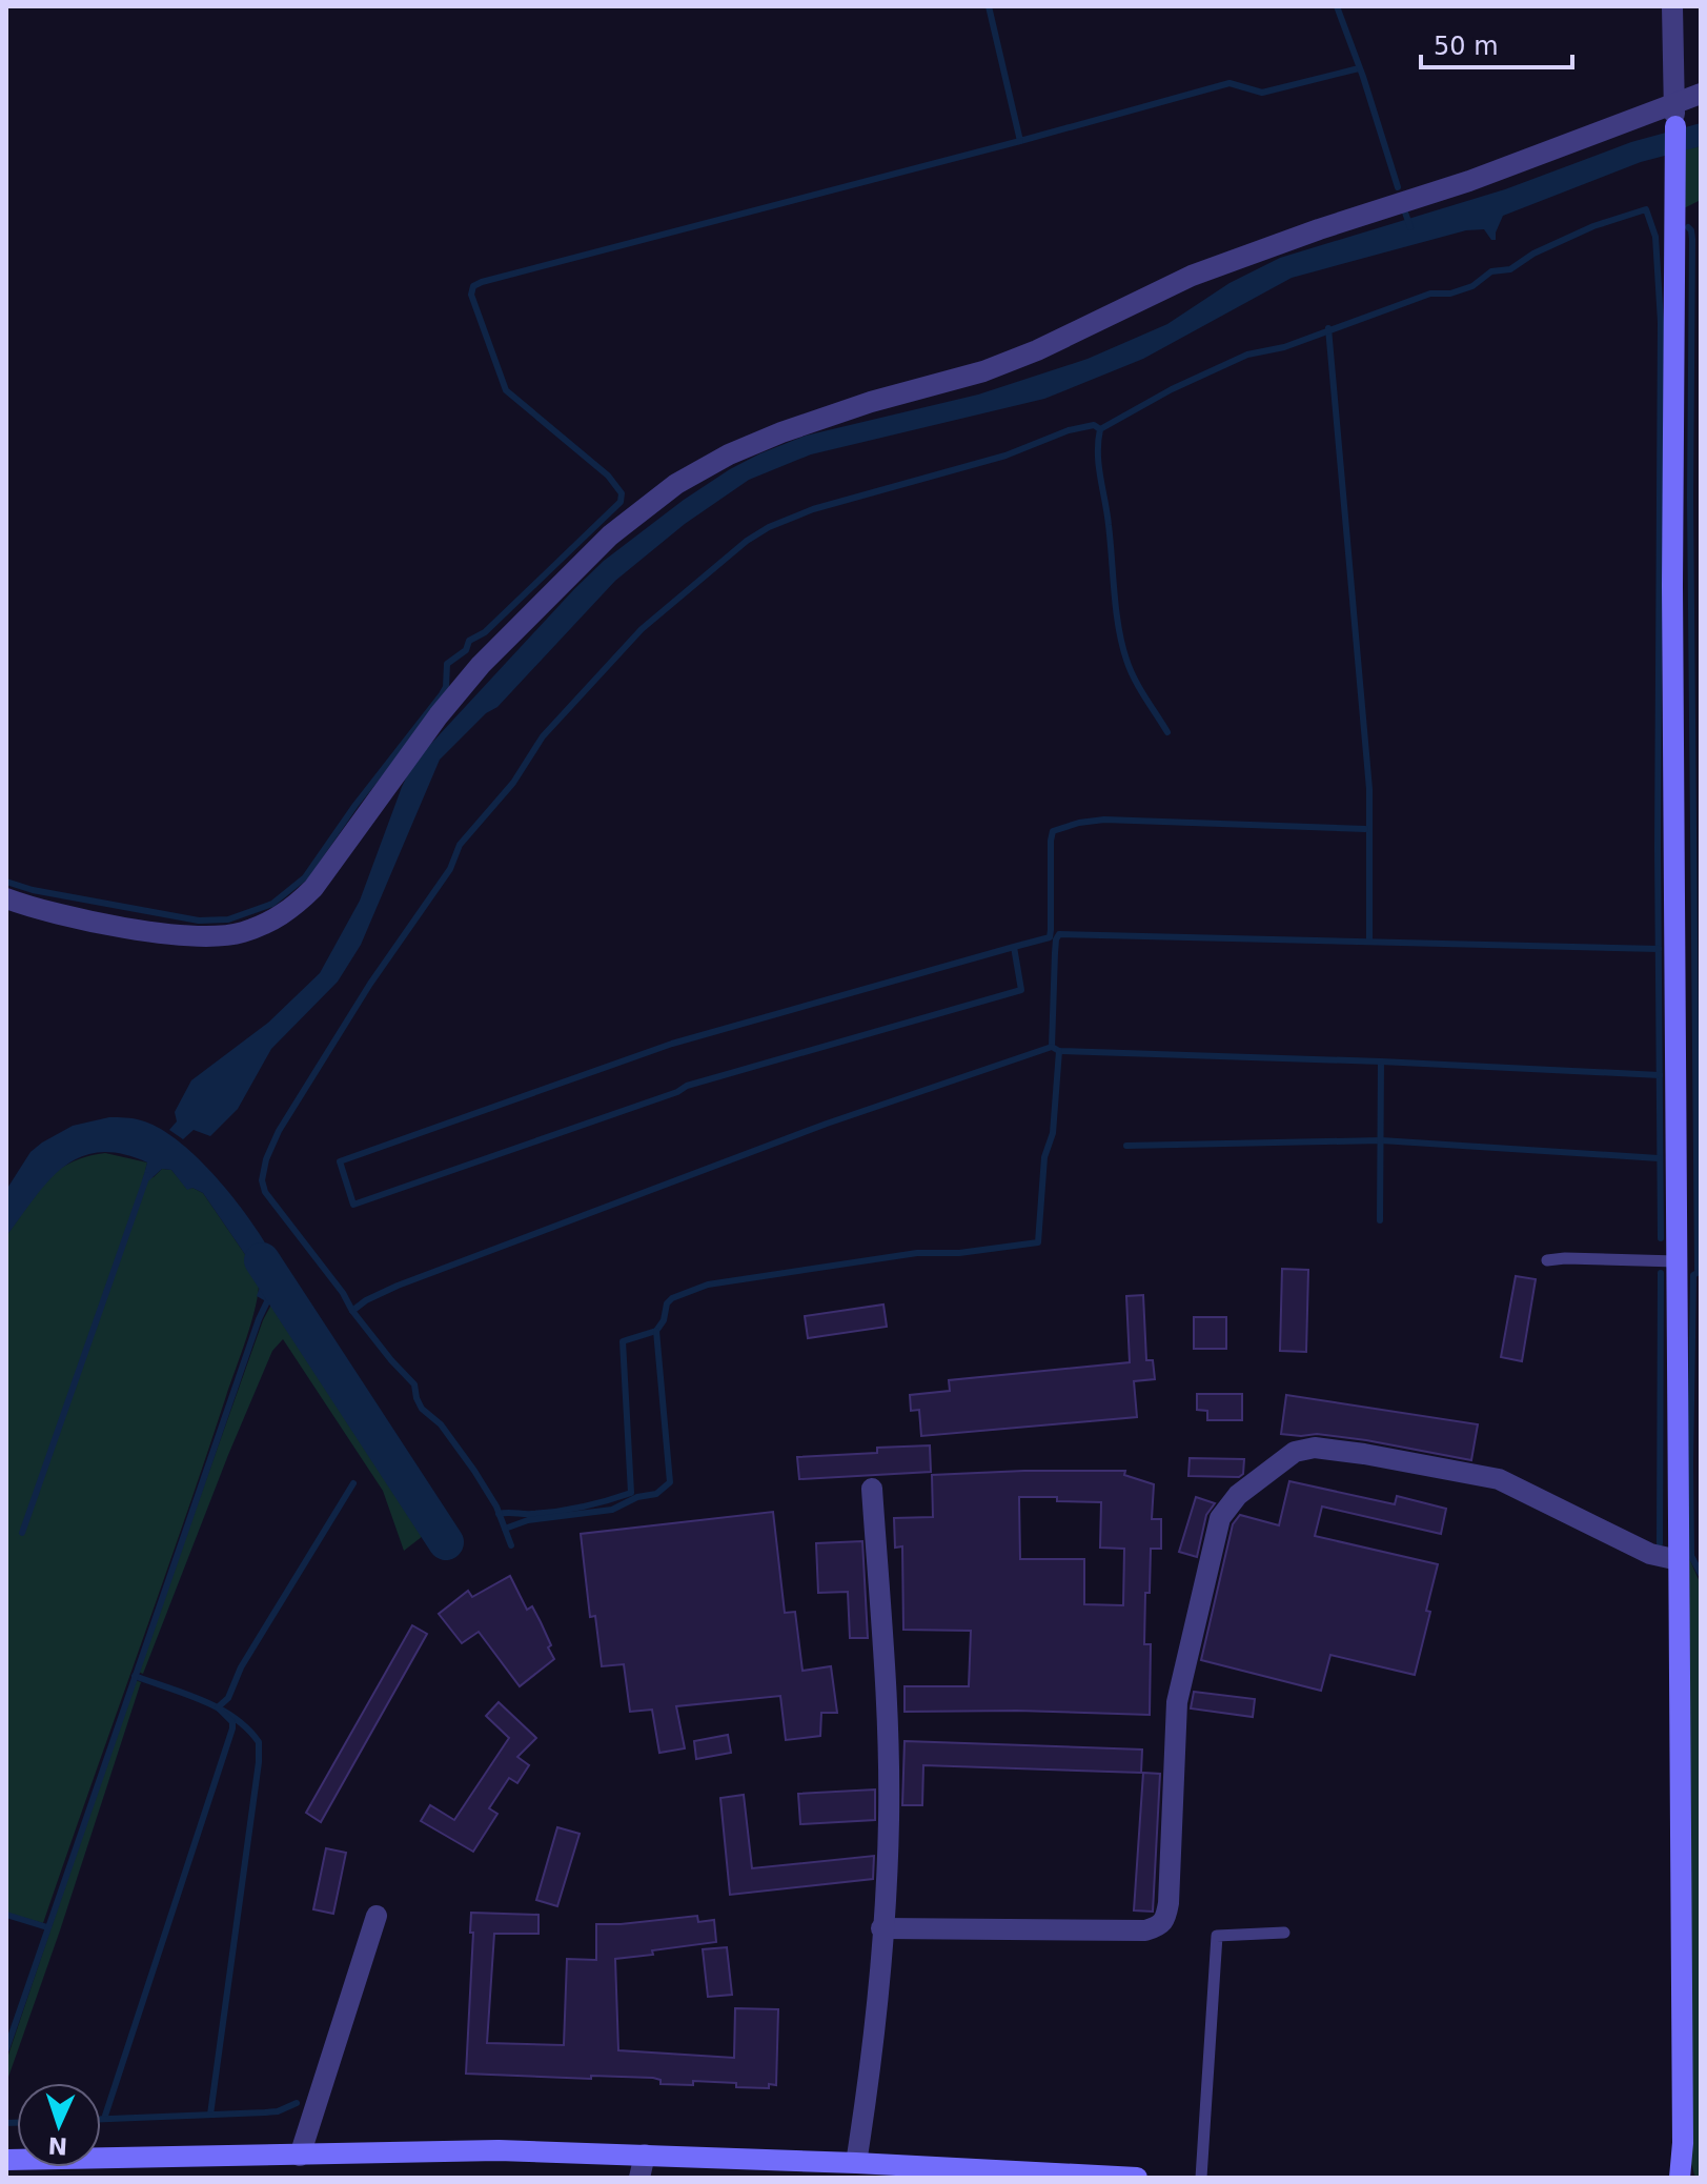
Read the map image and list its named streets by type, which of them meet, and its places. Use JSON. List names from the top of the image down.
{
  "scale_bar": "50 m",
  "north": "bottom"
}
